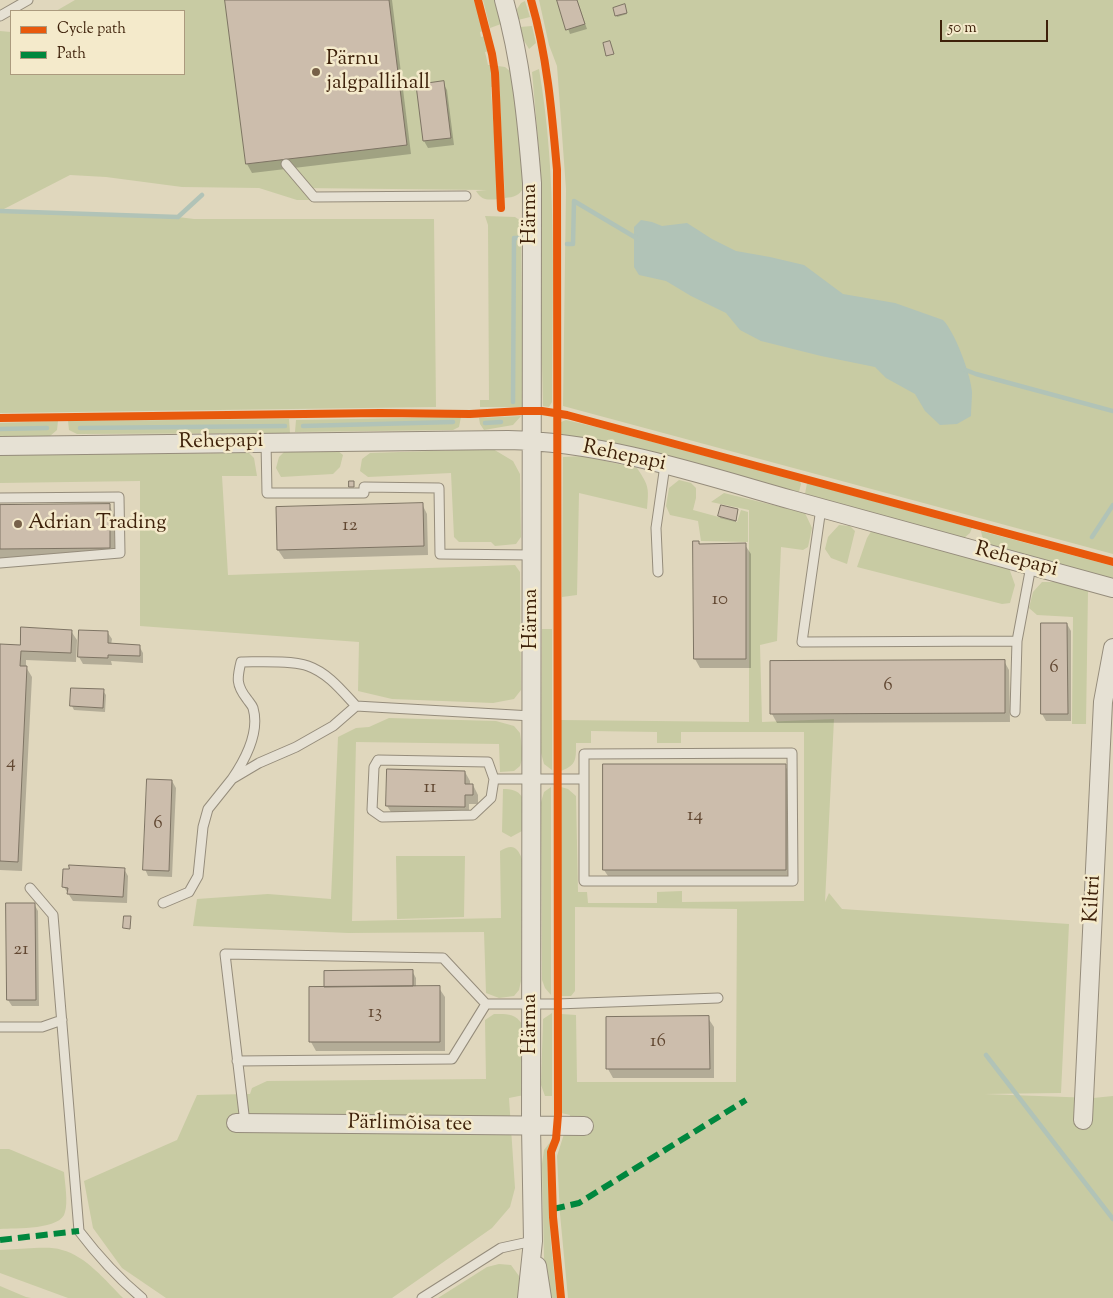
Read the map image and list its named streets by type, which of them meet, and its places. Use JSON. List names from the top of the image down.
{
  "streets": {
    "street": [
      "Härma",
      "Rehepapi",
      "Kiltri",
      "Pärlimõisa tee"
    ]
  },
  "crossings": [
    ["Härma", "Rehepapi"],
    ["Härma", "Pärlimõisa tee"]
  ],
  "places": ["Pärnu jalgpallihall", "Adrian Trading"],
  "house_numbers": [
    "12",
    "10",
    "6",
    "6",
    "4",
    "11",
    "14",
    "6",
    "21",
    "13",
    "16"
  ],
  "legend": ["Cycle path", "Path"],
  "scale_bar": "50 m"
}
